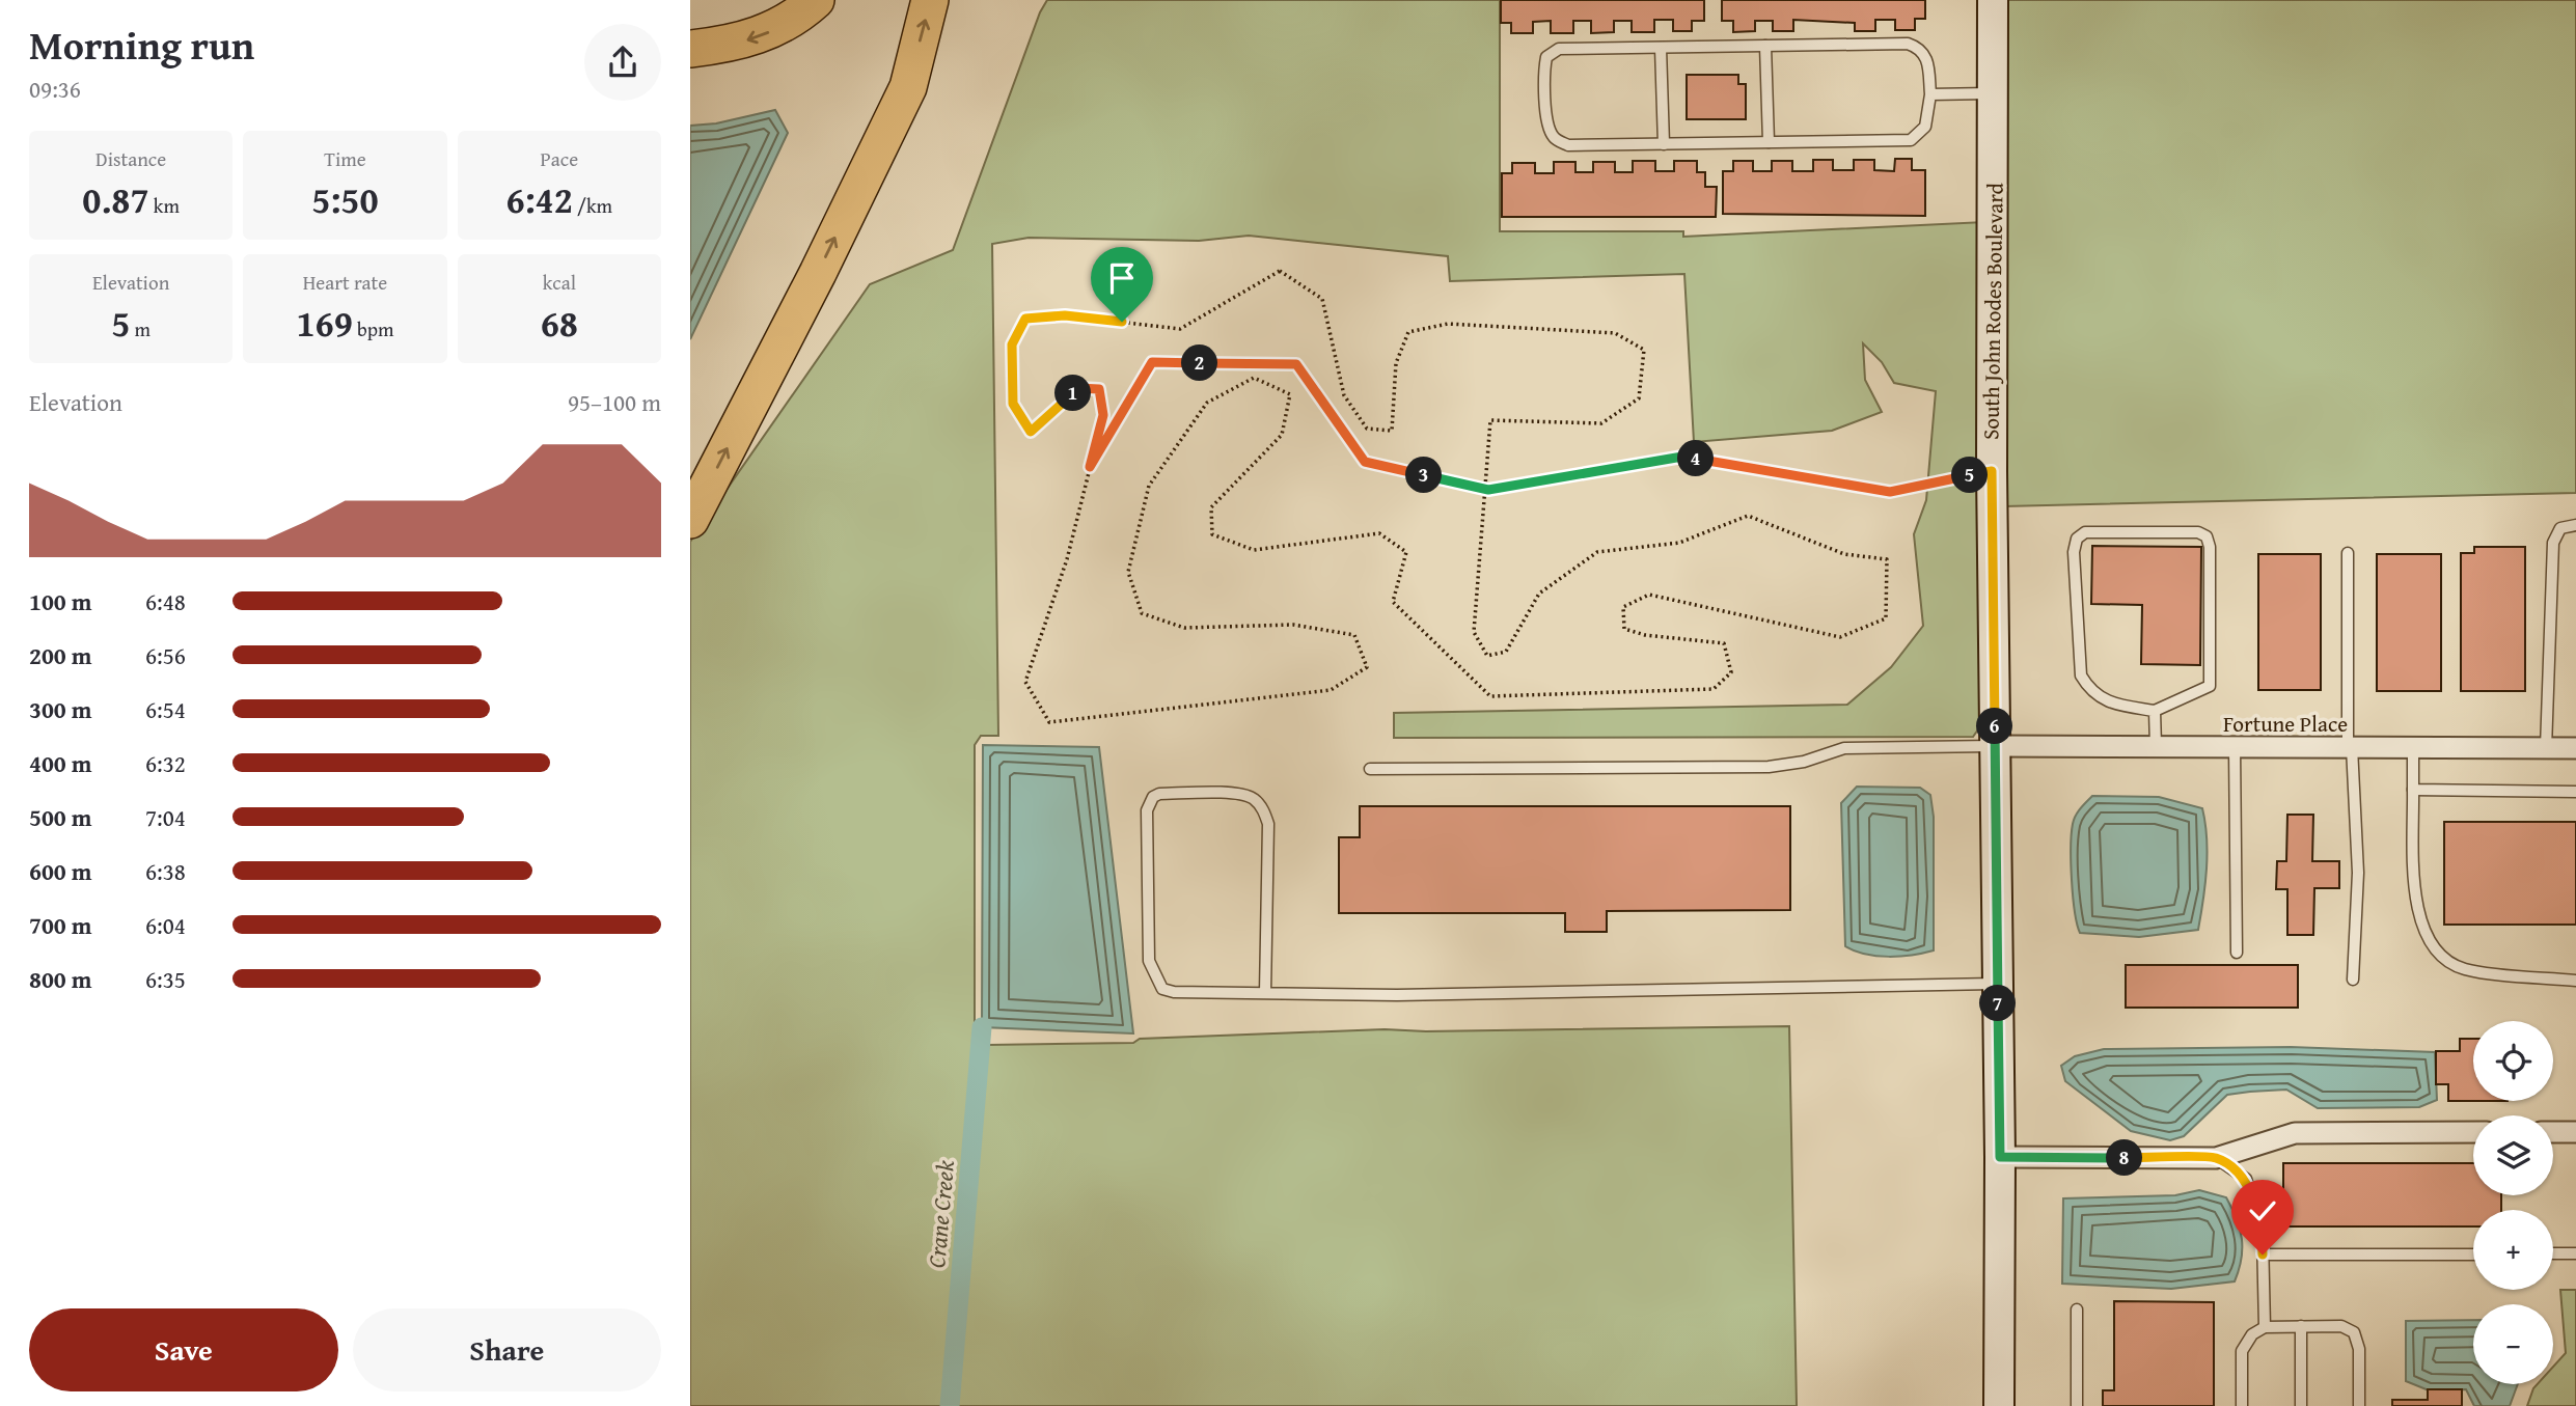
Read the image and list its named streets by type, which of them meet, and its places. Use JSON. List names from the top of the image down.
{
  "streets": {
    "main road": ["South John Rodes Boulevard"],
    "street": ["Fortune Place"]
  },
  "crossings": [
    ["South John Rodes Boulevard", "Fortune Place"]
  ],
  "water": ["Crane Creek"],
  "page": {
    "heading": ["Morning run", "09:36"],
    "stats": [
      ["Distance", "0.87 km"],
      ["Time", "5:50"],
      ["Pace", "6:42 /km"],
      ["Elevation", "5 m"],
      ["Heart rate", "169 bpm"],
      ["kcal", "68"]
    ],
    "pins": [
      "2",
      "1",
      "4",
      "3",
      "5",
      "6",
      "7",
      "8"
    ],
    "chart": ["Elevation", "95–100 m"],
    "list": [
      {
        "name": "100 m",
        "note": "6:48"
      },
      {
        "name": "200 m",
        "note": "6:56"
      },
      {
        "name": "300 m",
        "note": "6:54"
      },
      {
        "name": "400 m",
        "note": "6:32"
      },
      {
        "name": "500 m",
        "note": "7:04"
      },
      {
        "name": "600 m",
        "note": "6:38"
      },
      {
        "name": "700 m",
        "note": "6:04"
      },
      {
        "name": "800 m",
        "note": "6:35"
      }
    ],
    "map_buttons": ["+", "−"],
    "buttons": ["Save", "Share"]
  }
}
